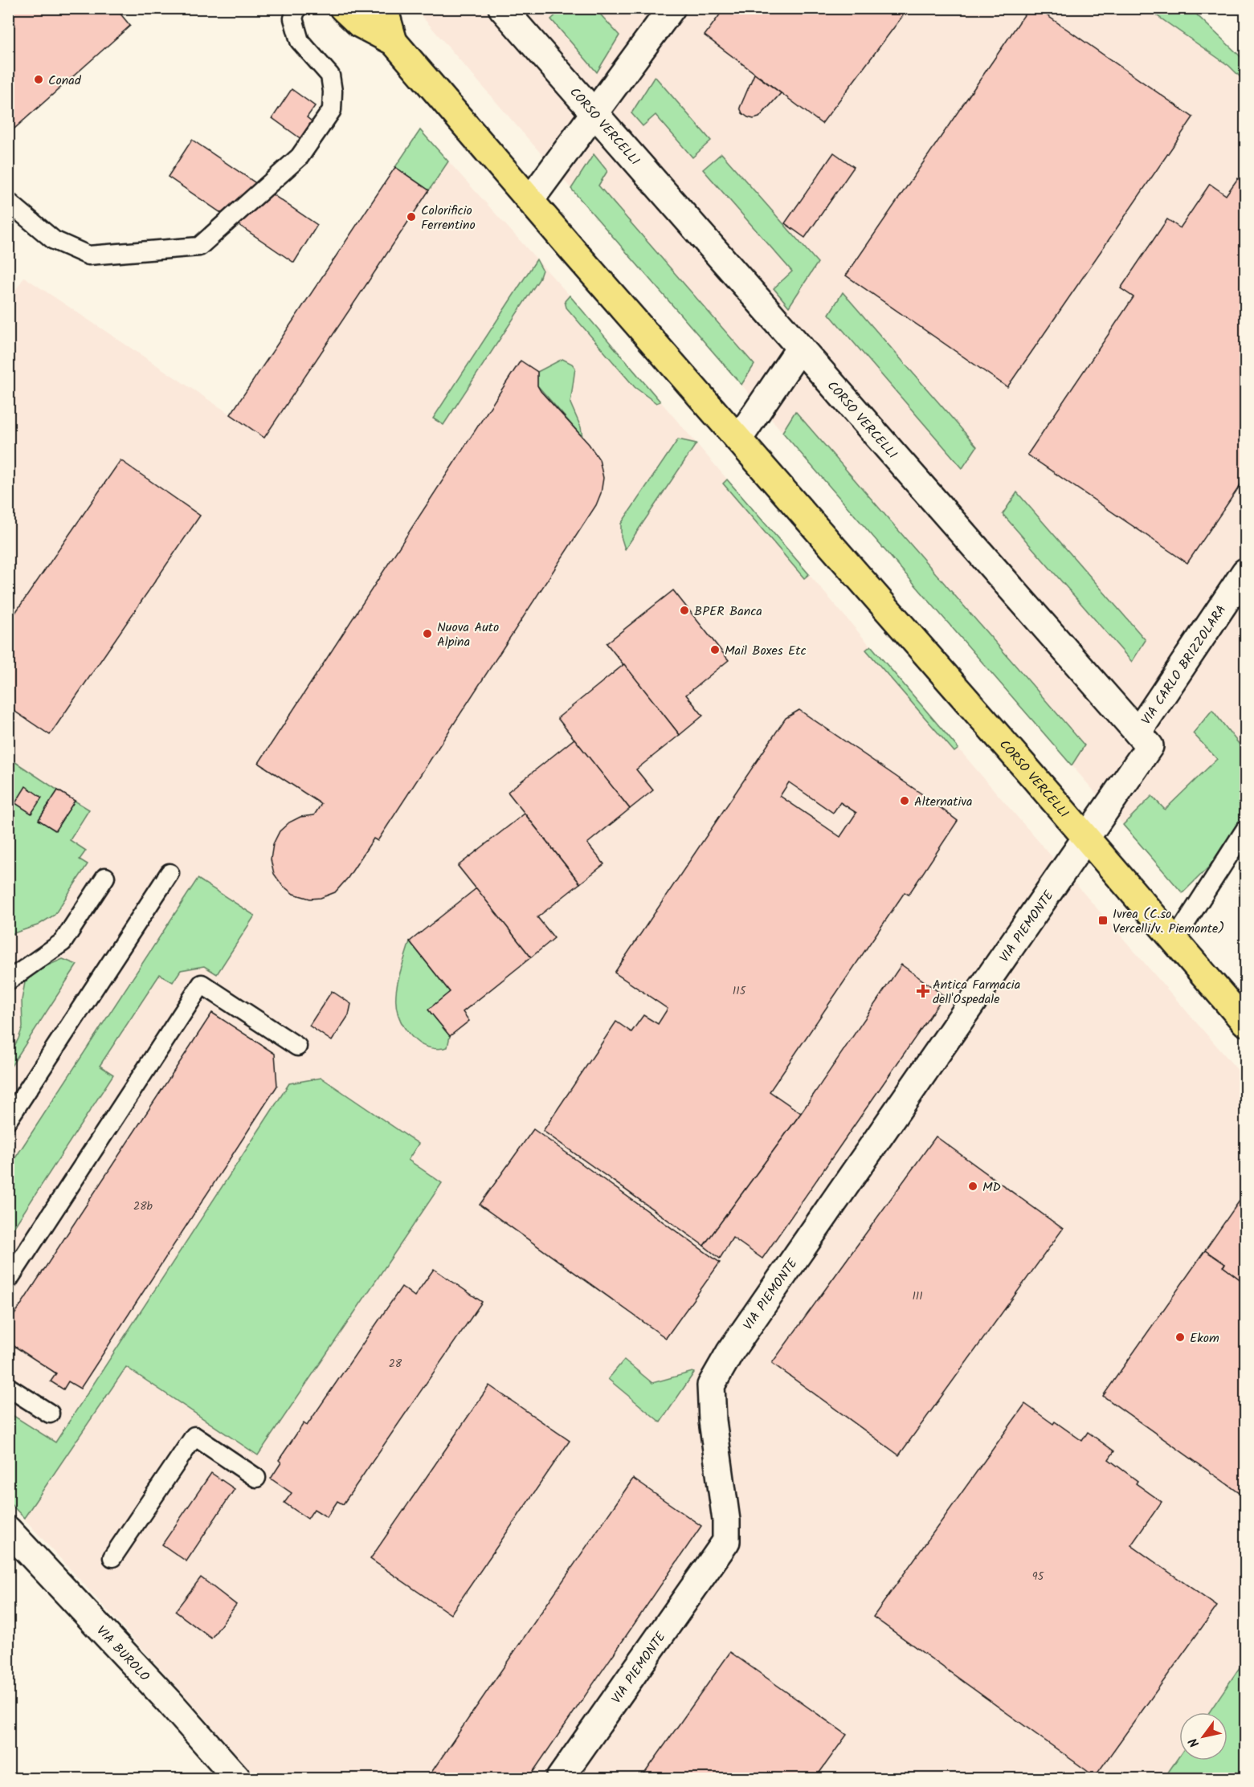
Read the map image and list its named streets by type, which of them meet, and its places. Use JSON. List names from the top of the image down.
{
  "streets": {
    "main road": ["CORSO VERCELLI"],
    "street": ["VIA CARLO BRIZZOLARA", "VIA PIEMONTE", "VIA BUROLO"]
  },
  "crossings": [
    ["CORSO VERCELLI", "VIA CARLO BRIZZOLARA"],
    ["CORSO VERCELLI", "VIA PIEMONTE"]
  ],
  "places": {
    "other": [
      "Conad",
      "Colorificio Ferrentino",
      "BPER Banca",
      "Nuova Auto Alpina",
      "Mail Boxes Etc",
      "Alternativa",
      "MD",
      "Ekom"
    ],
    "transit": ["Ivrea (C.so Vercelli/v. Piemonte)"],
    "health": ["Antica Farmacia dell'Ospedale"]
  },
  "house_numbers": [
    "115",
    "28b",
    "111",
    "28",
    "95"
  ],
  "north": "bottom left"
}
